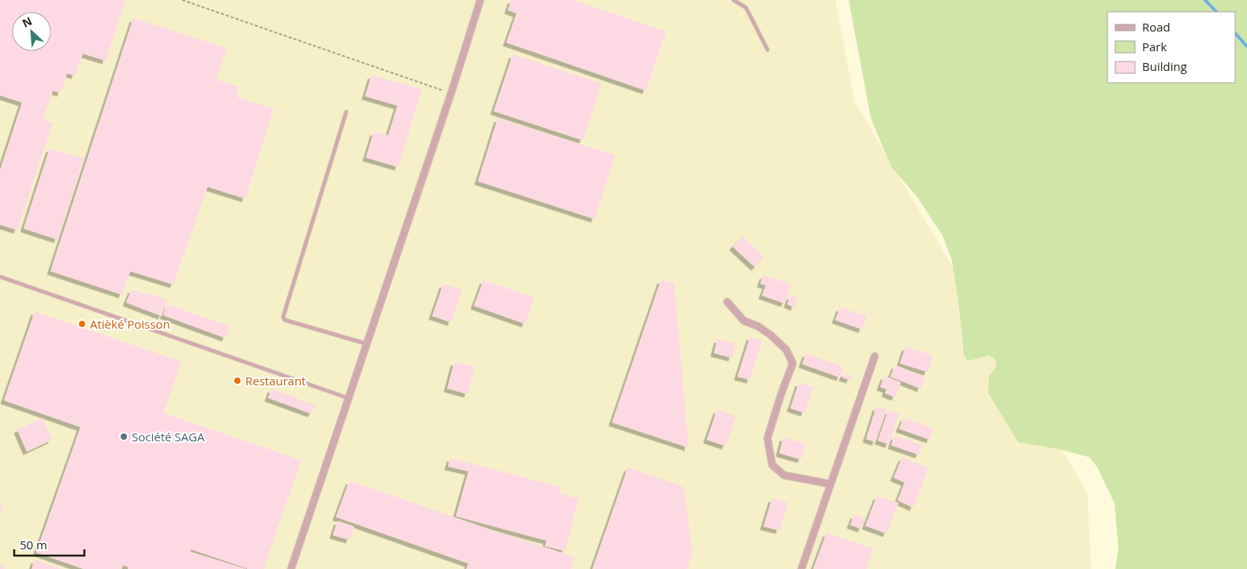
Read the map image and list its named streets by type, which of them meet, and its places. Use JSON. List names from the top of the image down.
{
  "places": ["Atièké Poisson", "Restaurant", "Société SAGA"],
  "legend": ["Road", "Park", "Building"],
  "scale_bar": "50 m",
  "north": "top left"
}
